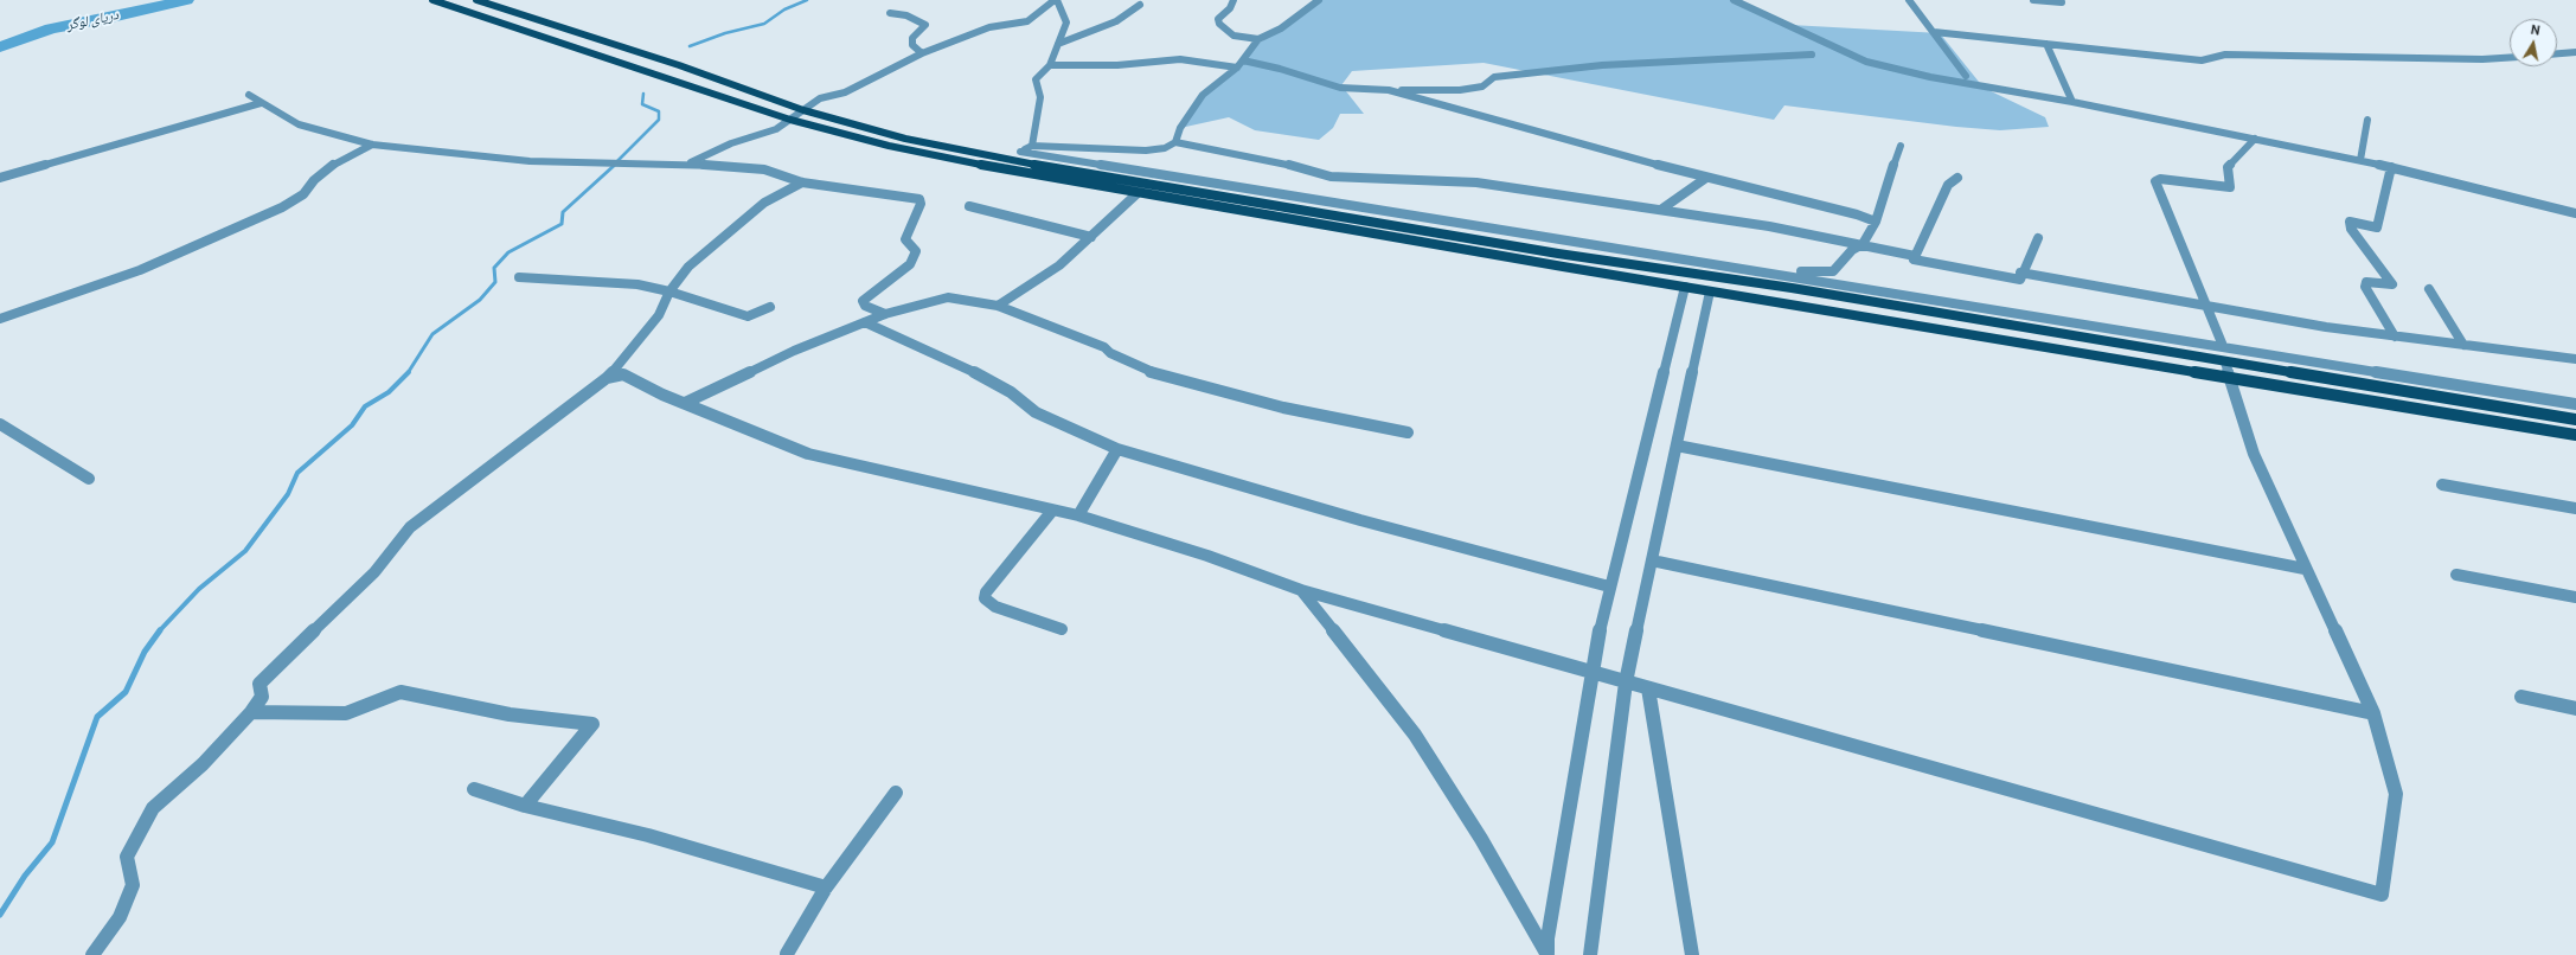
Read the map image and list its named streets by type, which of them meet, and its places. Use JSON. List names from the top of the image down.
{
  "water": ["دریای لوگر"],
  "north": "top"
}
